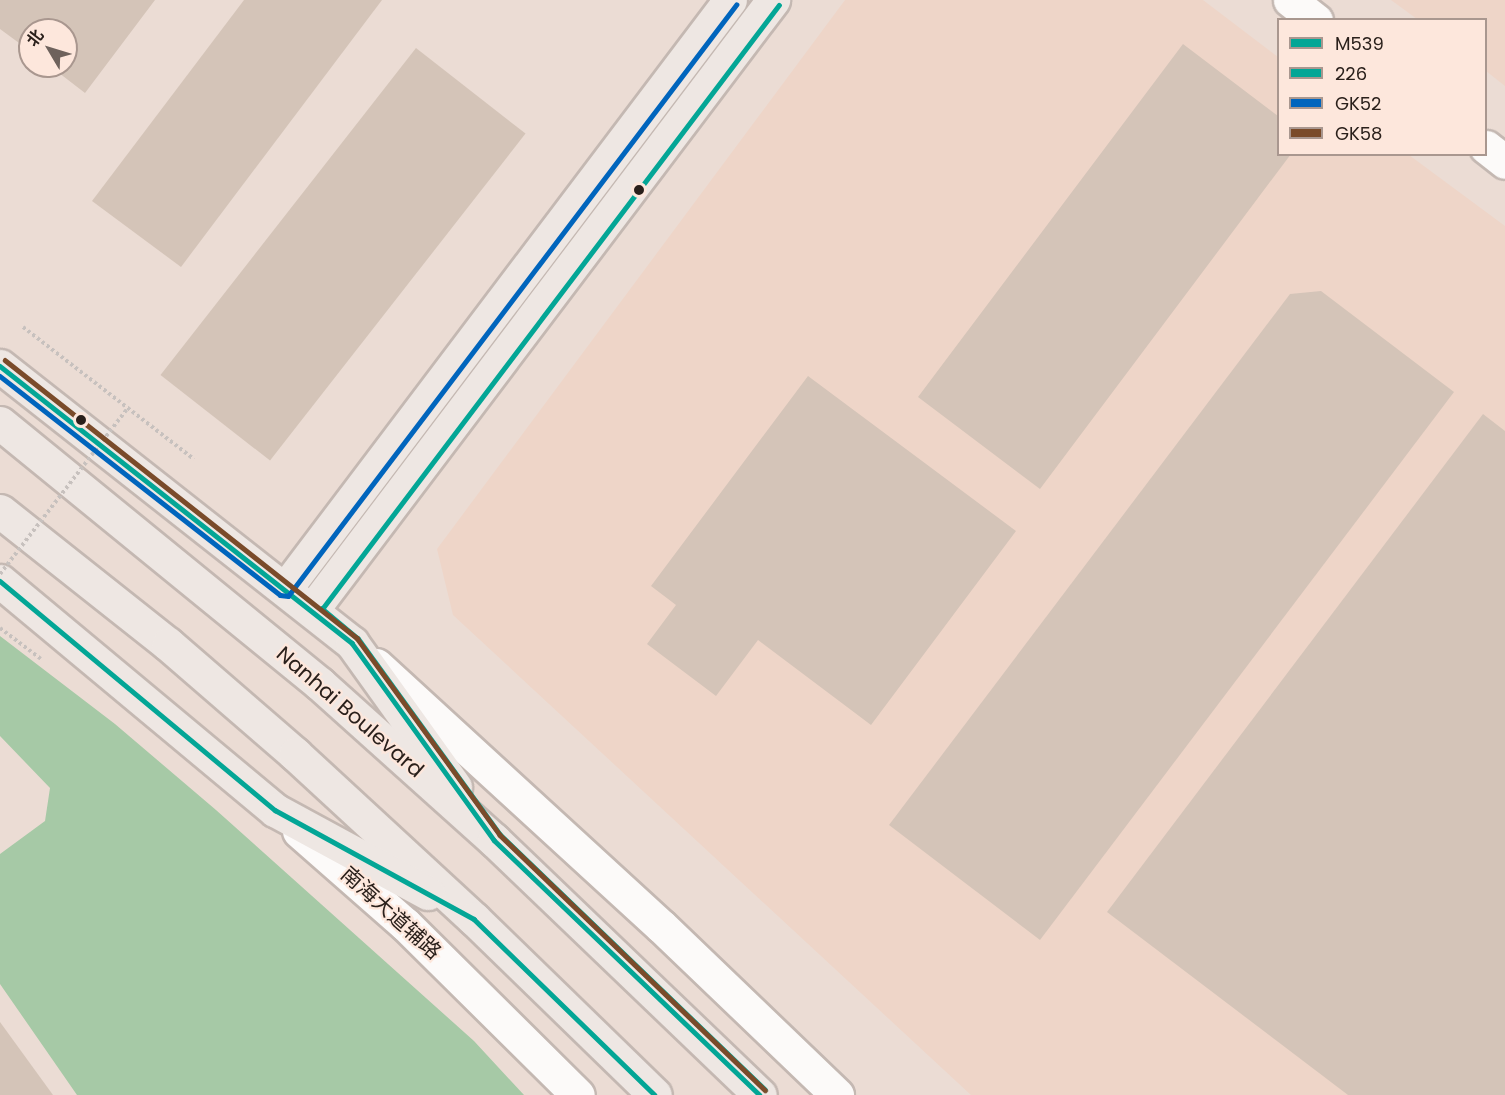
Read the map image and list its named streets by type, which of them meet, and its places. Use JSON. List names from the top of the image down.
{
  "streets": {
    "main road": ["Nanhai Boulevard", "南海大道辅路"]
  },
  "lines": [
    "transit line 226",
    "transit line GK52",
    "transit line GK58",
    "transit line M539"
  ],
  "legend": [
    "M539",
    "226",
    "GK52",
    "GK58"
  ],
  "north": "top left"
}
